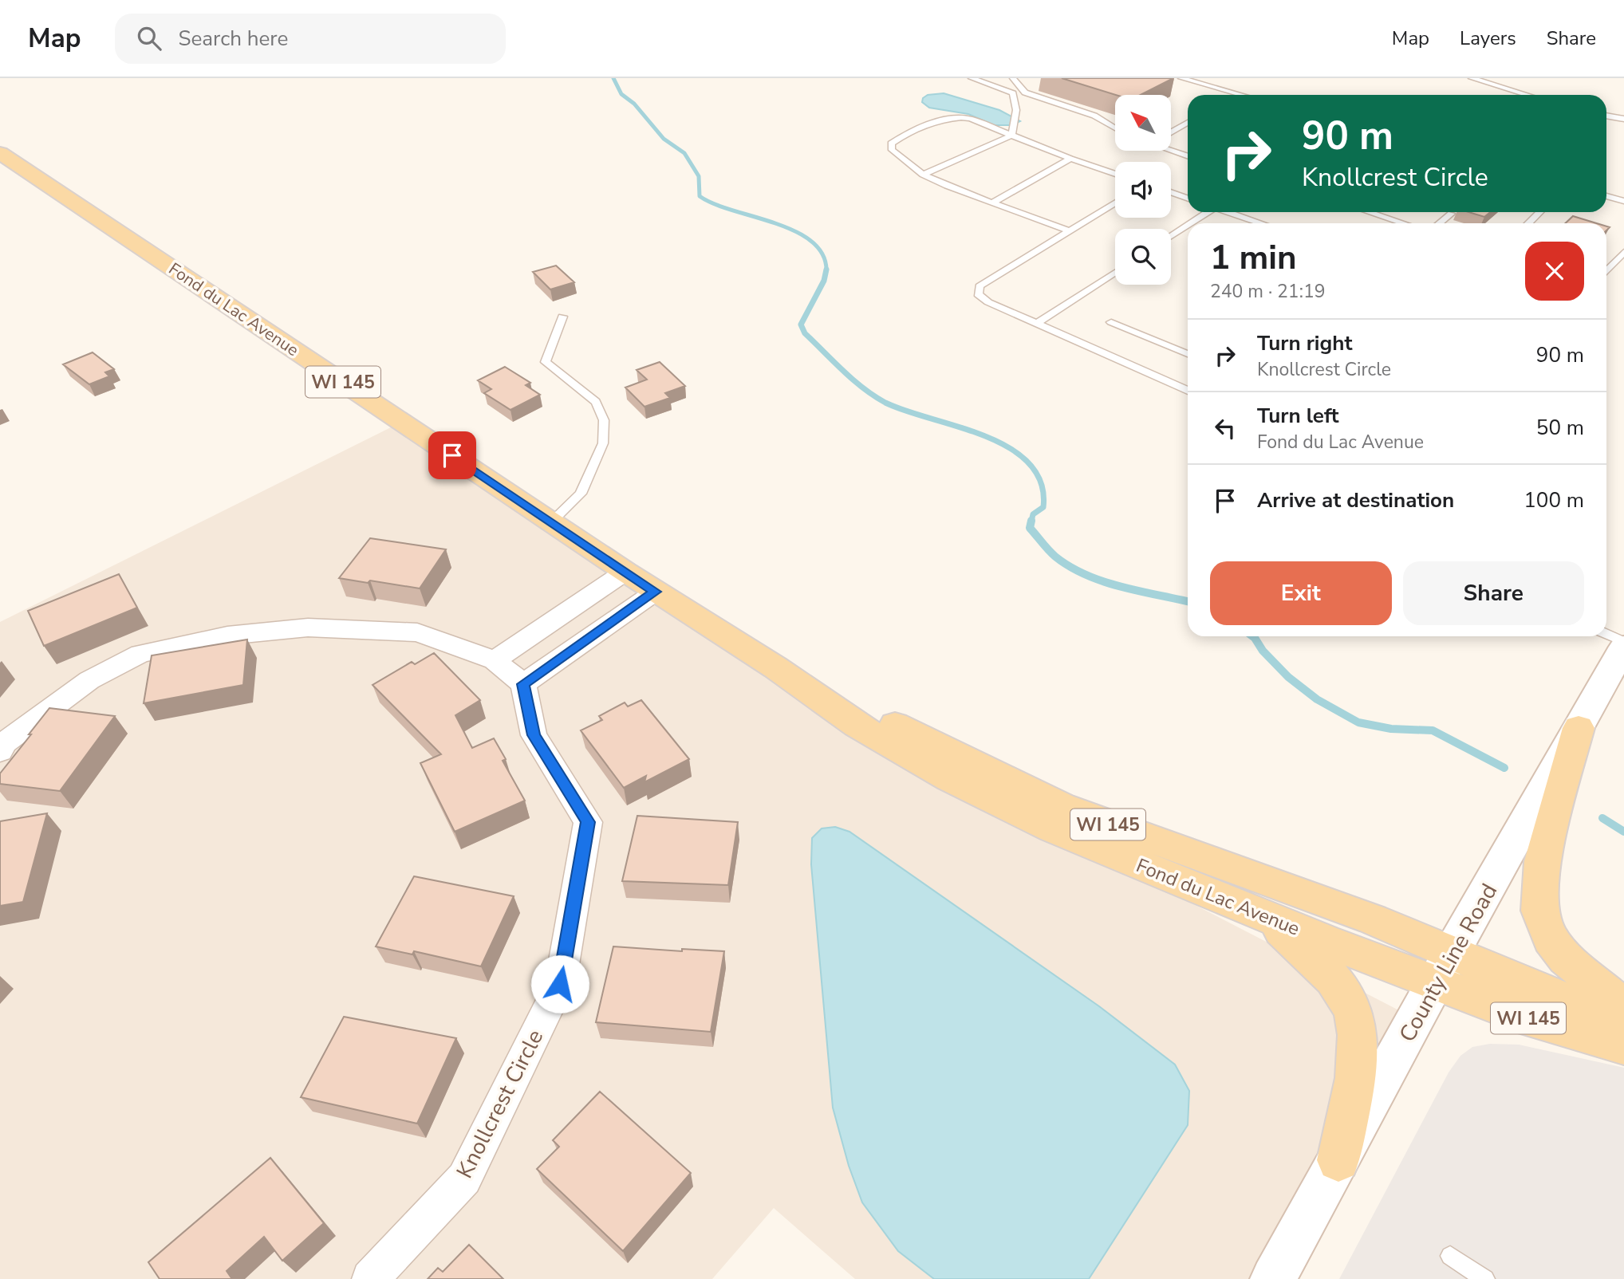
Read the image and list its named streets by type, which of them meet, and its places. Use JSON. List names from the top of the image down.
{
  "streets": {
    "main road": ["Fond du Lac Avenue", "WI 145"],
    "street": ["County Line Road", "Knollcrest Circle"]
  },
  "crossings": [
    ["Fond du Lac Avenue", "County Line Road"]
  ],
  "north": "top left",
  "page": {
    "header": "Map",
    "search": "Search here",
    "nav": ["Map", "Layers", "Share"],
    "turn": ["90 m", "Knollcrest Circle"],
    "heading": ["1 min", "240 m · 21:19"],
    "list": [
      {
        "name": "Turn right",
        "note": "Knollcrest Circle",
        "value": "90 m"
      },
      {
        "name": "Turn left",
        "note": "Fond du Lac Avenue",
        "value": "50 m"
      },
      {
        "name": "Arrive at destination",
        "value": "100 m"
      }
    ],
    "buttons": ["Exit", "Share"]
  }
}
